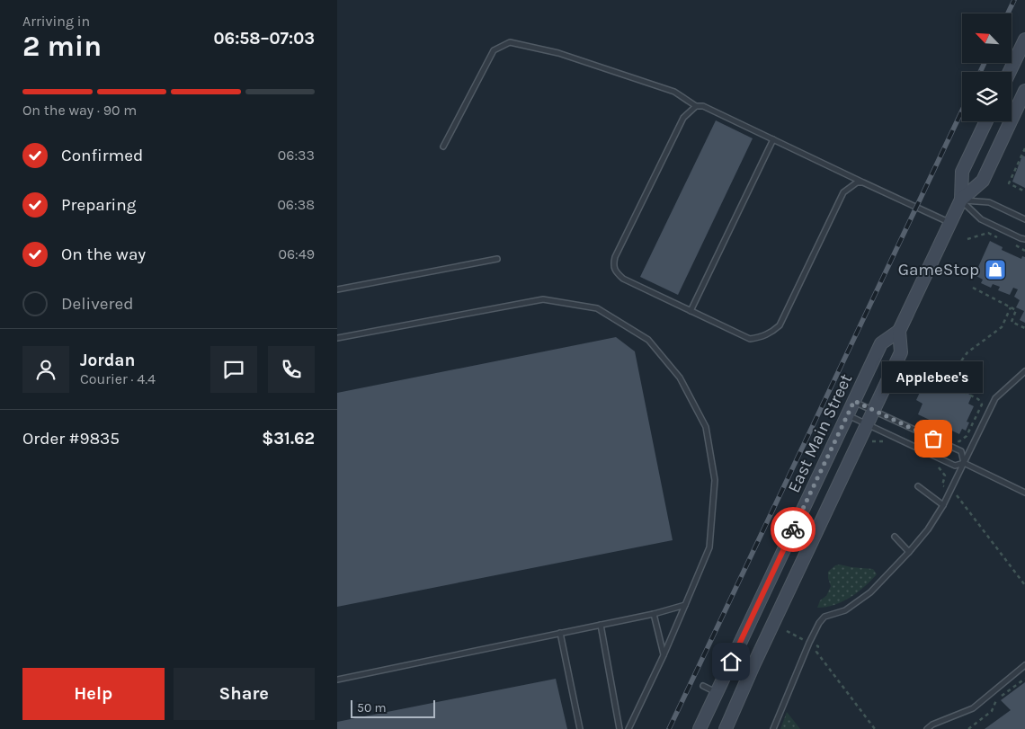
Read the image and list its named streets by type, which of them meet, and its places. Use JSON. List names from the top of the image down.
{
  "streets": {
    "main road": ["East Main Street"]
  },
  "places": {
    "shop": ["GameStop"],
    "other": ["Applebee's"]
  },
  "scale_bar": "50 m",
  "north": "top left",
  "page": {
    "heading": ["2 min", "Arriving in", "06:58–07:03"],
    "panel": [
      "Jordan",
      "Courier · 4.4",
      "Order #9835",
      "$31.62"
    ],
    "bar": "On the way · 90 m",
    "list": [
      ["Confirmed", "06:33"],
      ["Preparing", "06:38"],
      ["On the way", "06:49"],
      "Delivered"
    ],
    "bubble": "Applebee's",
    "buttons": ["Help", "Share"],
    "scale": "50 m"
  }
}
